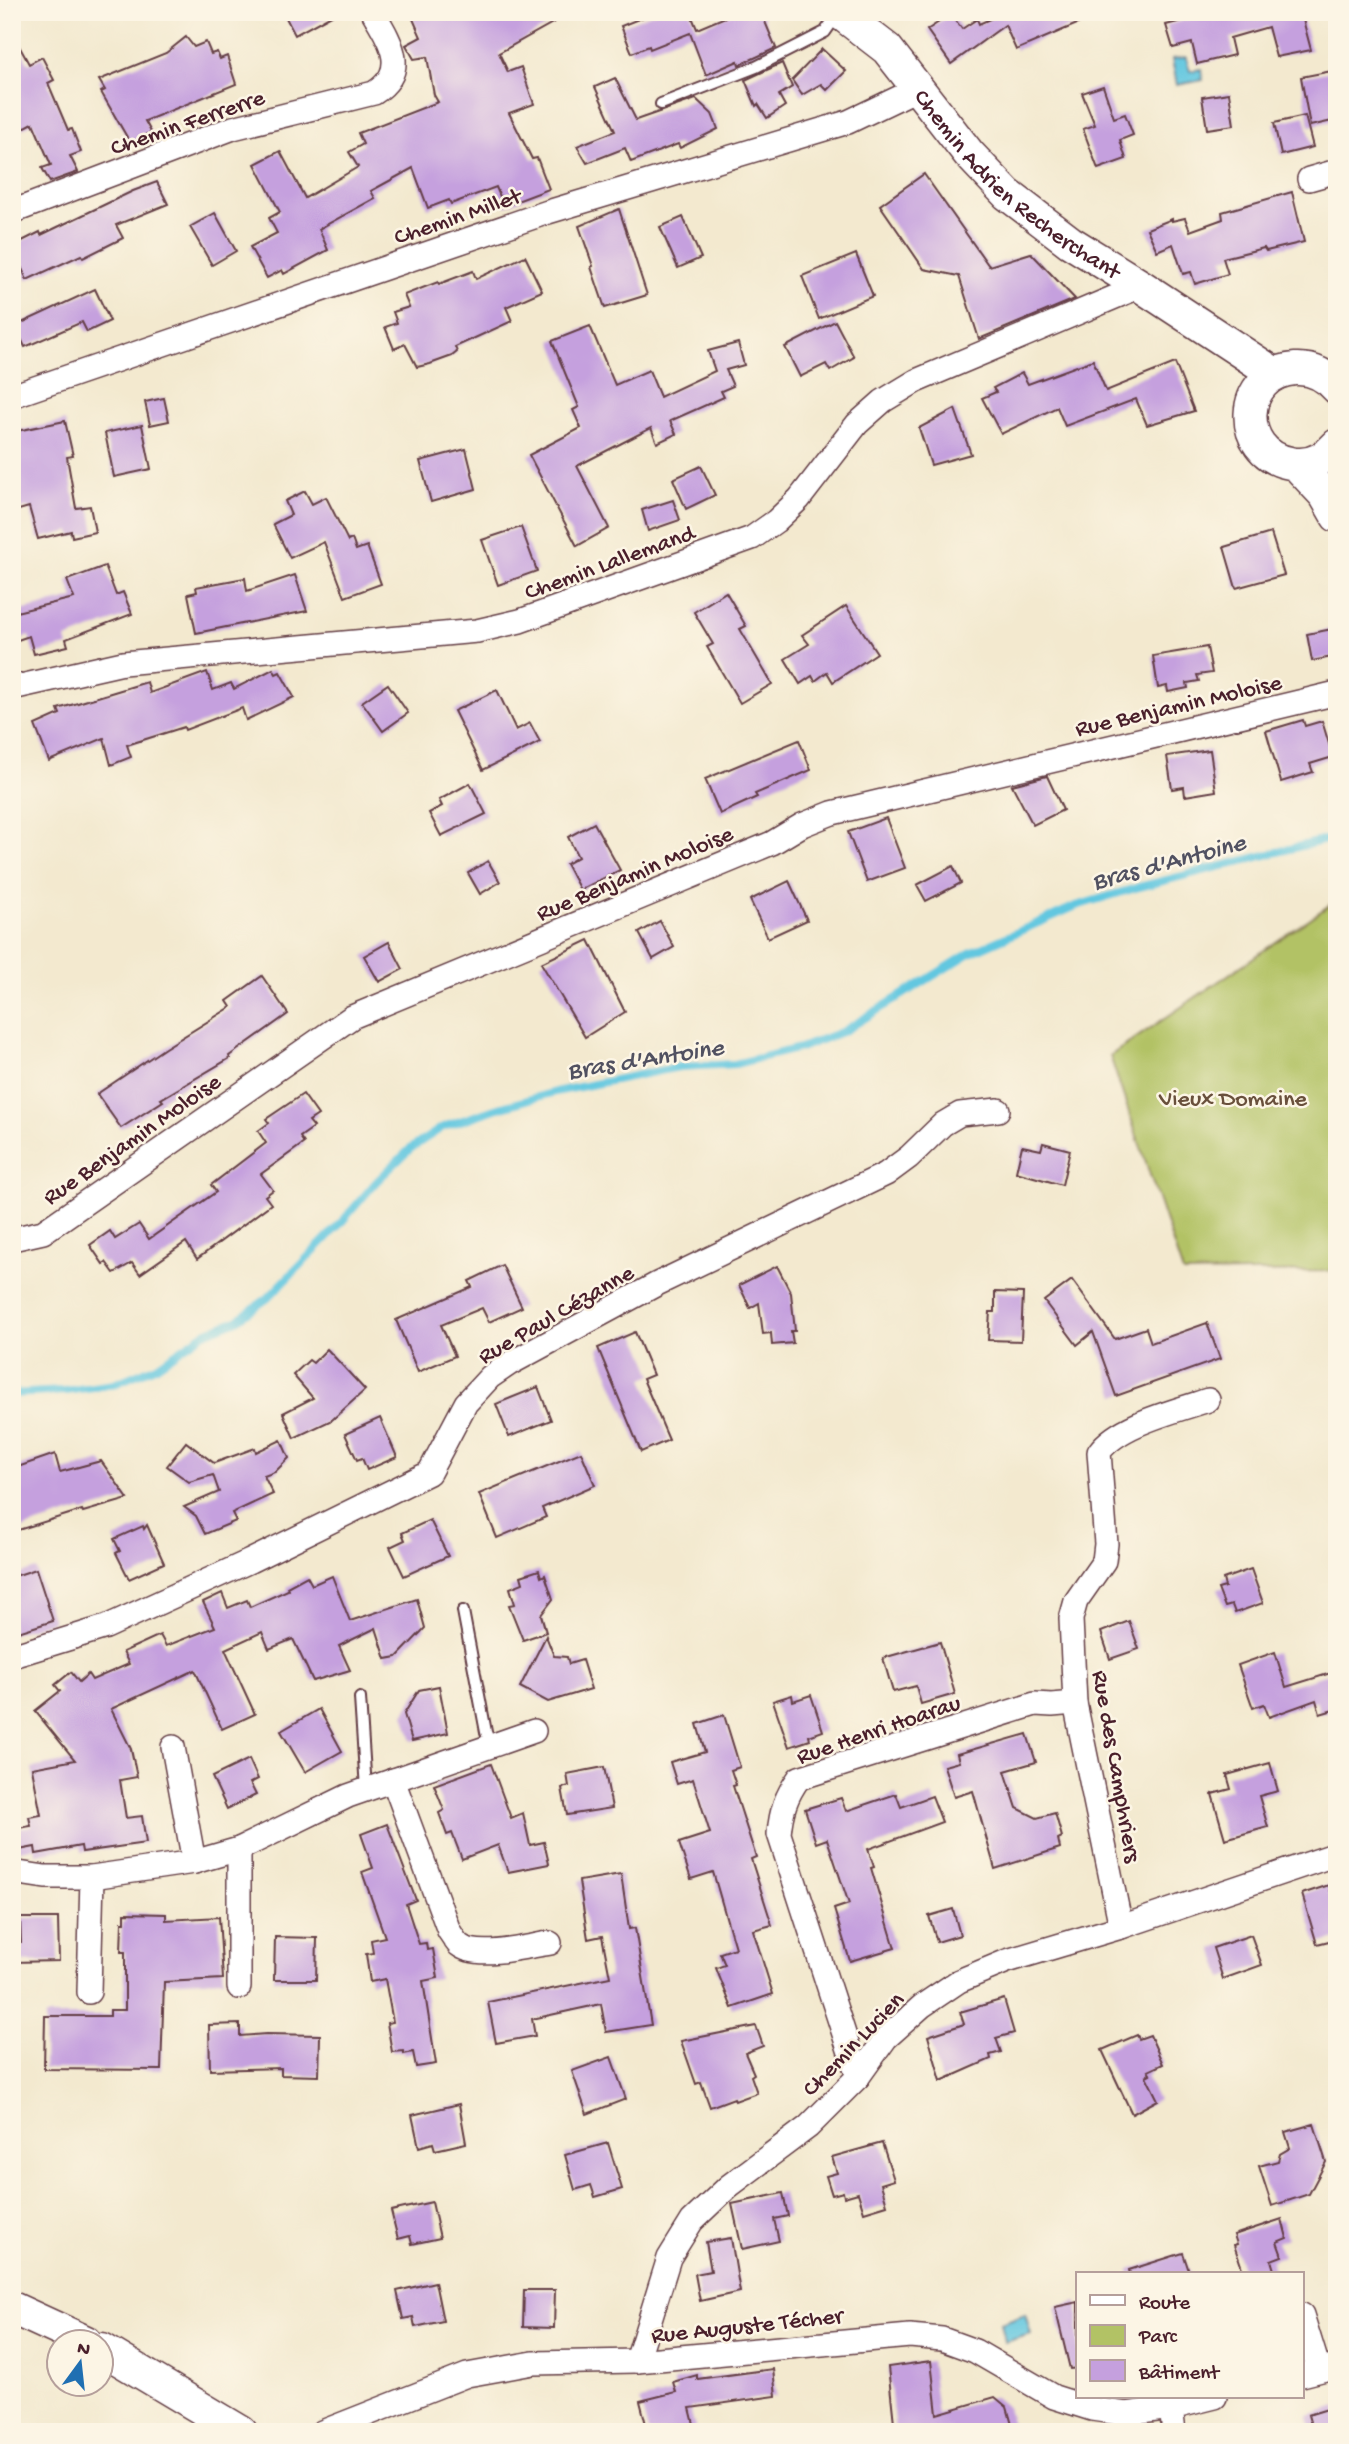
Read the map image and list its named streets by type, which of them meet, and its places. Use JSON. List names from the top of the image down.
{
  "streets": {
    "main road": ["Chemin Adrien Recherchant"],
    "street": [
      "Chemin Ferrerre",
      "Chemin Millet",
      "Chemin Lallemand",
      "Rue Benjamin Moloise",
      "Rue Paul Cézanne",
      "Rue Henri Hoarau",
      "Rue des Camphriers",
      "Chemin Lucien",
      "Rue Auguste Técher"
    ]
  },
  "crossings": [
    ["Chemin Adrien Recherchant", "Chemin Millet"],
    ["Chemin Adrien Recherchant", "Chemin Lallemand"],
    ["Rue Henri Hoarau", "Rue des Camphriers"],
    ["Rue Henri Hoarau", "Chemin Lucien"],
    ["Rue des Camphriers", "Chemin Lucien"],
    ["Chemin Lucien", "Rue Auguste Técher"]
  ],
  "water": ["Bras d'Antoine"],
  "parks": ["Vieux Domaine"],
  "legend": ["Route", "Parc", "Bâtiment"],
  "north": "top"
}
